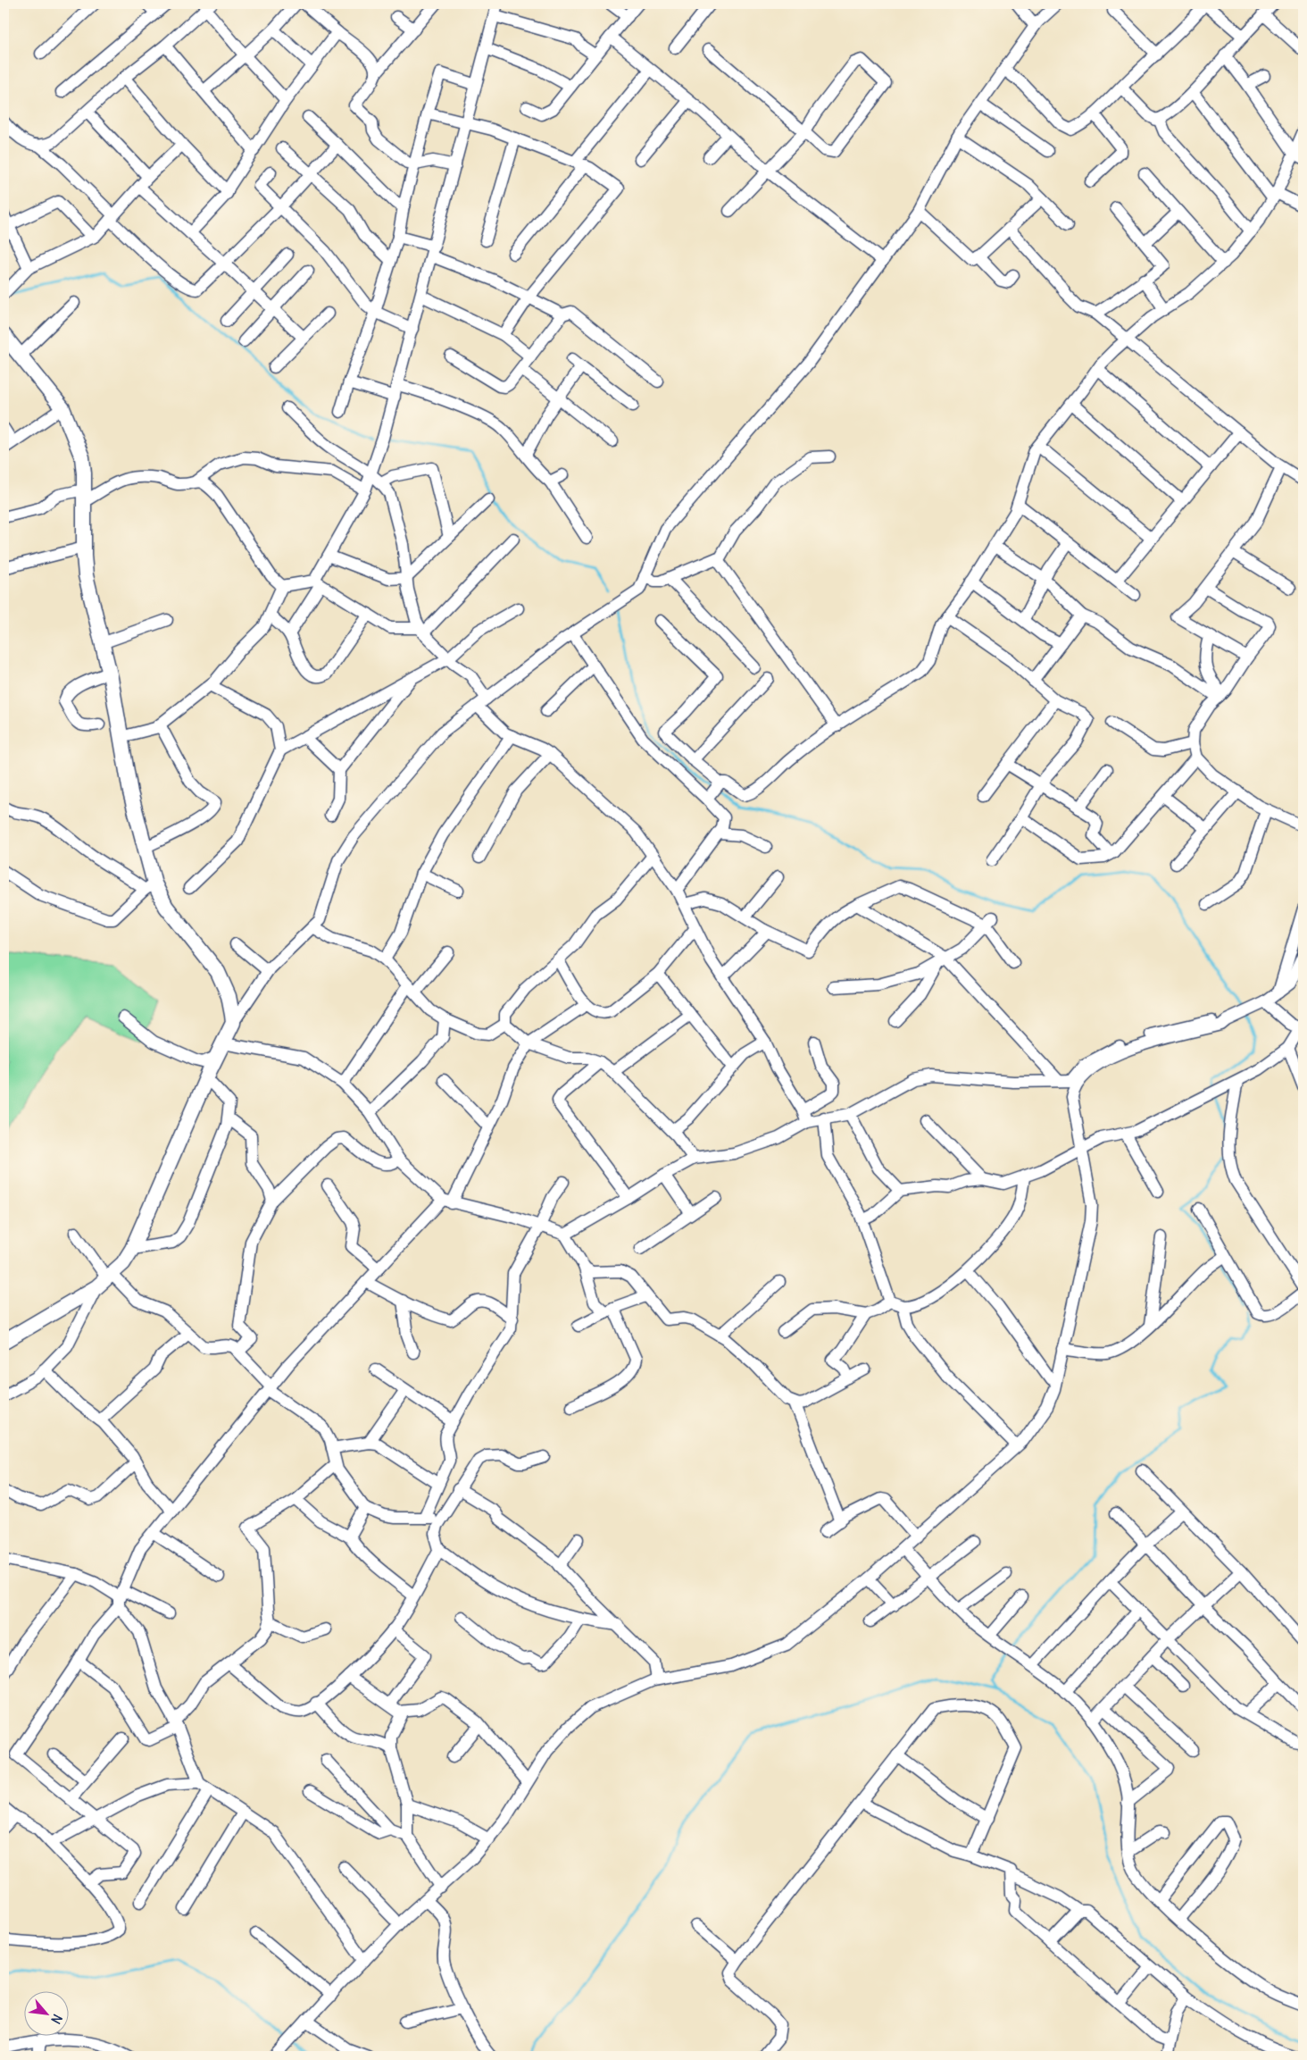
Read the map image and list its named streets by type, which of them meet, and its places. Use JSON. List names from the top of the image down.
{
  "north": "bottom right"
}
